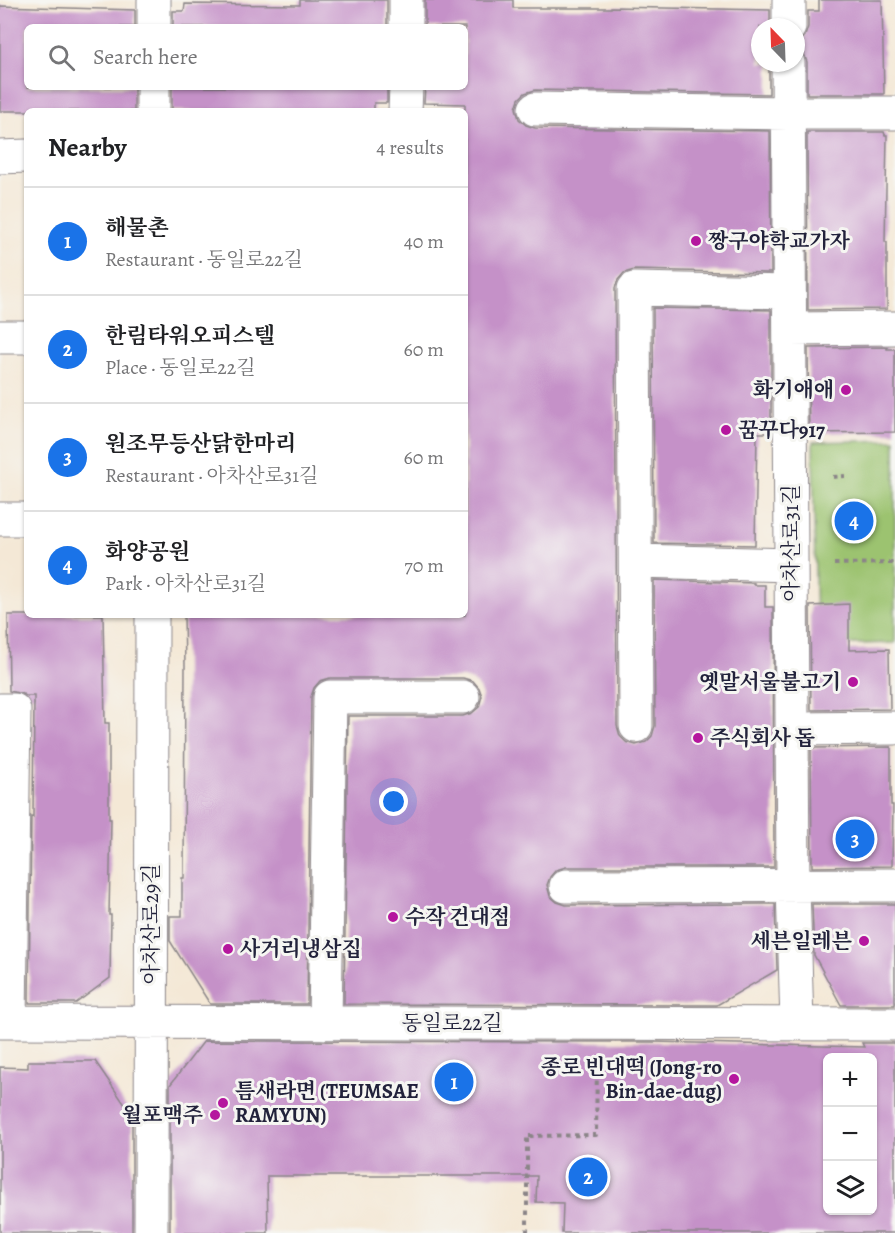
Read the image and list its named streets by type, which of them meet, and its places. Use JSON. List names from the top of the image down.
{
  "streets": {
    "street": ["아차산로31길", "아차산로29길", "동일로22길"]
  },
  "crossings": [
    ["아차산로31길", "동일로22길"],
    ["아차산로29길", "동일로22길"]
  ],
  "places": [
    "짱구야학교가자",
    "화기애애",
    "꿈꾸다917",
    "옛말서울불고기",
    "주식회사 돕",
    "수작 건대점",
    "세븐일레븐",
    "사거리냉삼집",
    "종로 빈대떡 (Jong-ro Bin-dae-dug)",
    "틈새라면 (TEUMSAE RAMYUN)",
    "월포맥주"
  ],
  "north": "top left",
  "page": {
    "search": "Search here",
    "heading": ["Nearby", "4 results"],
    "list": [
      {
        "mark": "1",
        "name": "해물촌",
        "note": "Restaurant · 동일로22길",
        "value": "40 m"
      },
      {
        "mark": "2",
        "name": "한림타워오피스텔",
        "note": "Place · 동일로22길",
        "value": "60 m"
      },
      {
        "mark": "3",
        "name": "원조무등산닭한마리",
        "note": "Restaurant · 아차산로31길",
        "value": "60 m"
      },
      {
        "mark": "4",
        "name": "화양공원",
        "note": "Park · 아차산로31길",
        "value": "70 m"
      }
    ],
    "pins": [
      "4",
      "3",
      "1",
      "2"
    ],
    "map_buttons": ["+", "−"]
  }
}
